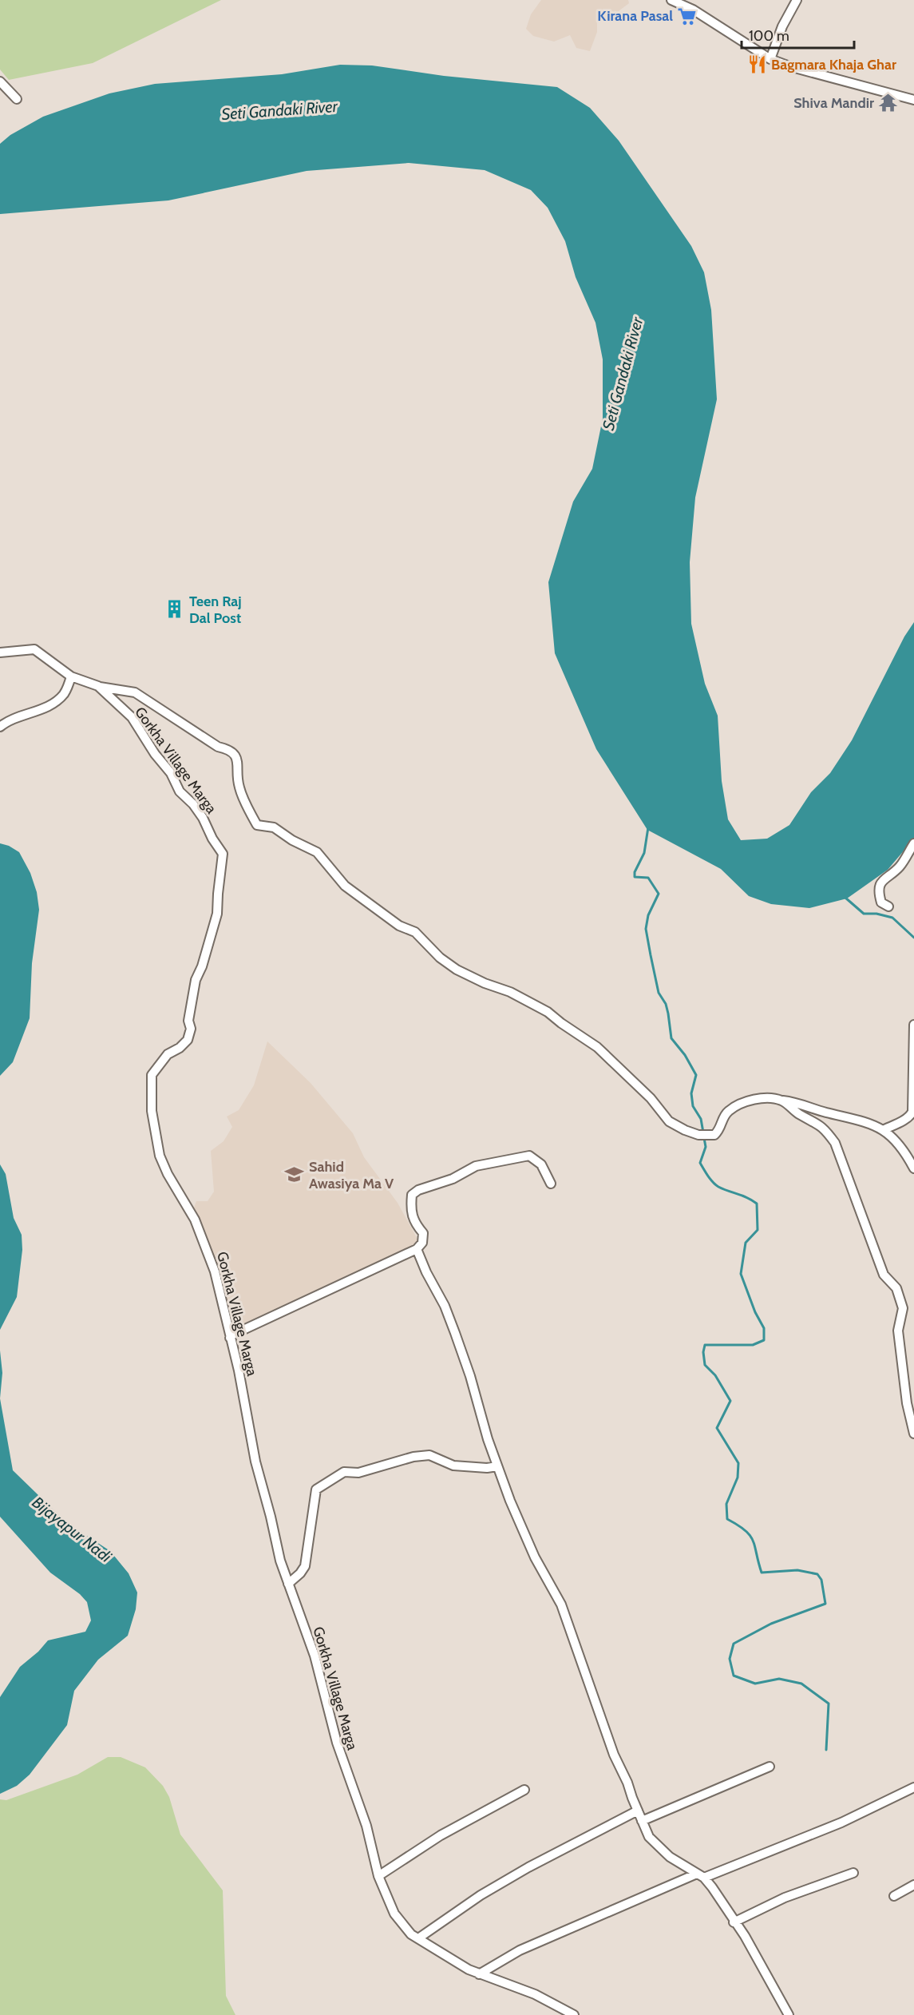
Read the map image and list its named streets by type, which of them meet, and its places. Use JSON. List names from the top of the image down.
{
  "streets": {
    "street": ["Gorkha Village Marga"]
  },
  "water": ["Seti Gandaki River", "Bijayapur Nadi"],
  "places": {
    "supermarket": ["Kirana Pasal"],
    "restaurant": ["Bagmara Khaja Ghar"],
    "temple": ["Shiva Mandir"],
    "building": ["Teen Raj Dal Post"],
    "school or university": ["Sahid Awasiya Ma V"]
  },
  "scale_bar": "100 m"
}
